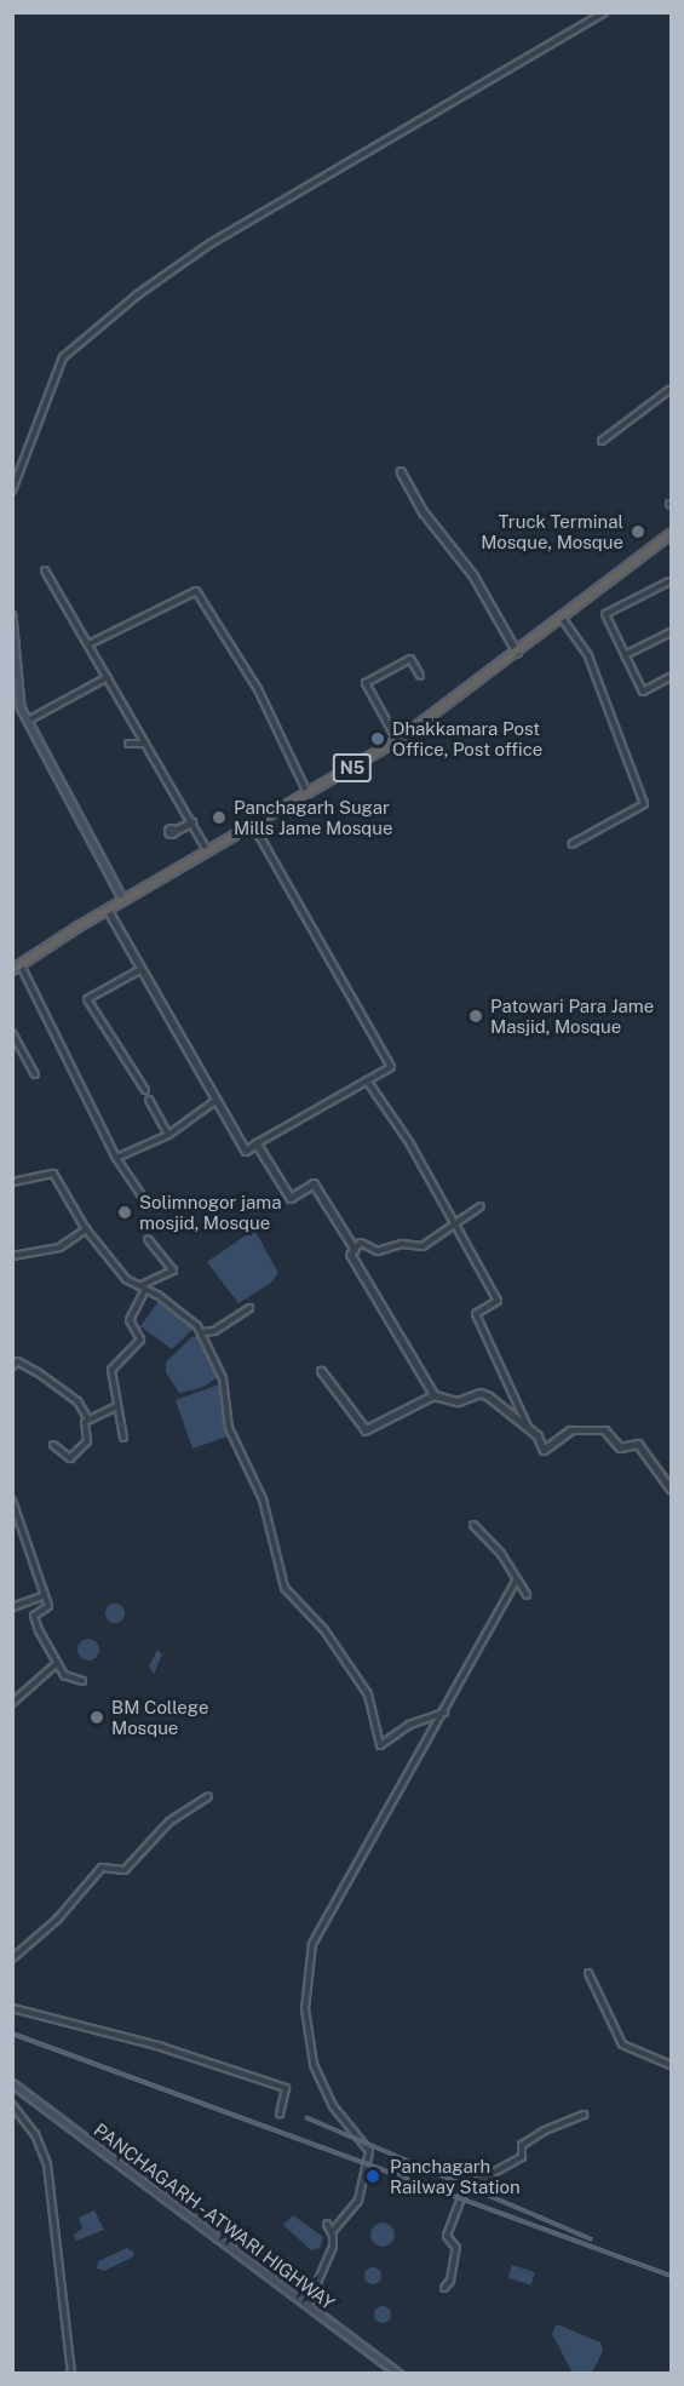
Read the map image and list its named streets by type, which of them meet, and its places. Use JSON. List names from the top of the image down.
{
  "streets": {
    "highway": ["N5"],
    "main road": ["PANCHAGARH - ATWARI HIGHWAY"]
  },
  "places": [
    "Truck Terminal Mosque, Mosque",
    "Dhakkamara Post Office, Post office",
    "Panchagarh Sugar Mills Jame Mosque",
    "Patowari Para Jame Masjid, Mosque",
    "Solimnogor jama mosjid, Mosque",
    "BM College Mosque",
    "Panchagarh Railway Station"
  ]
}
